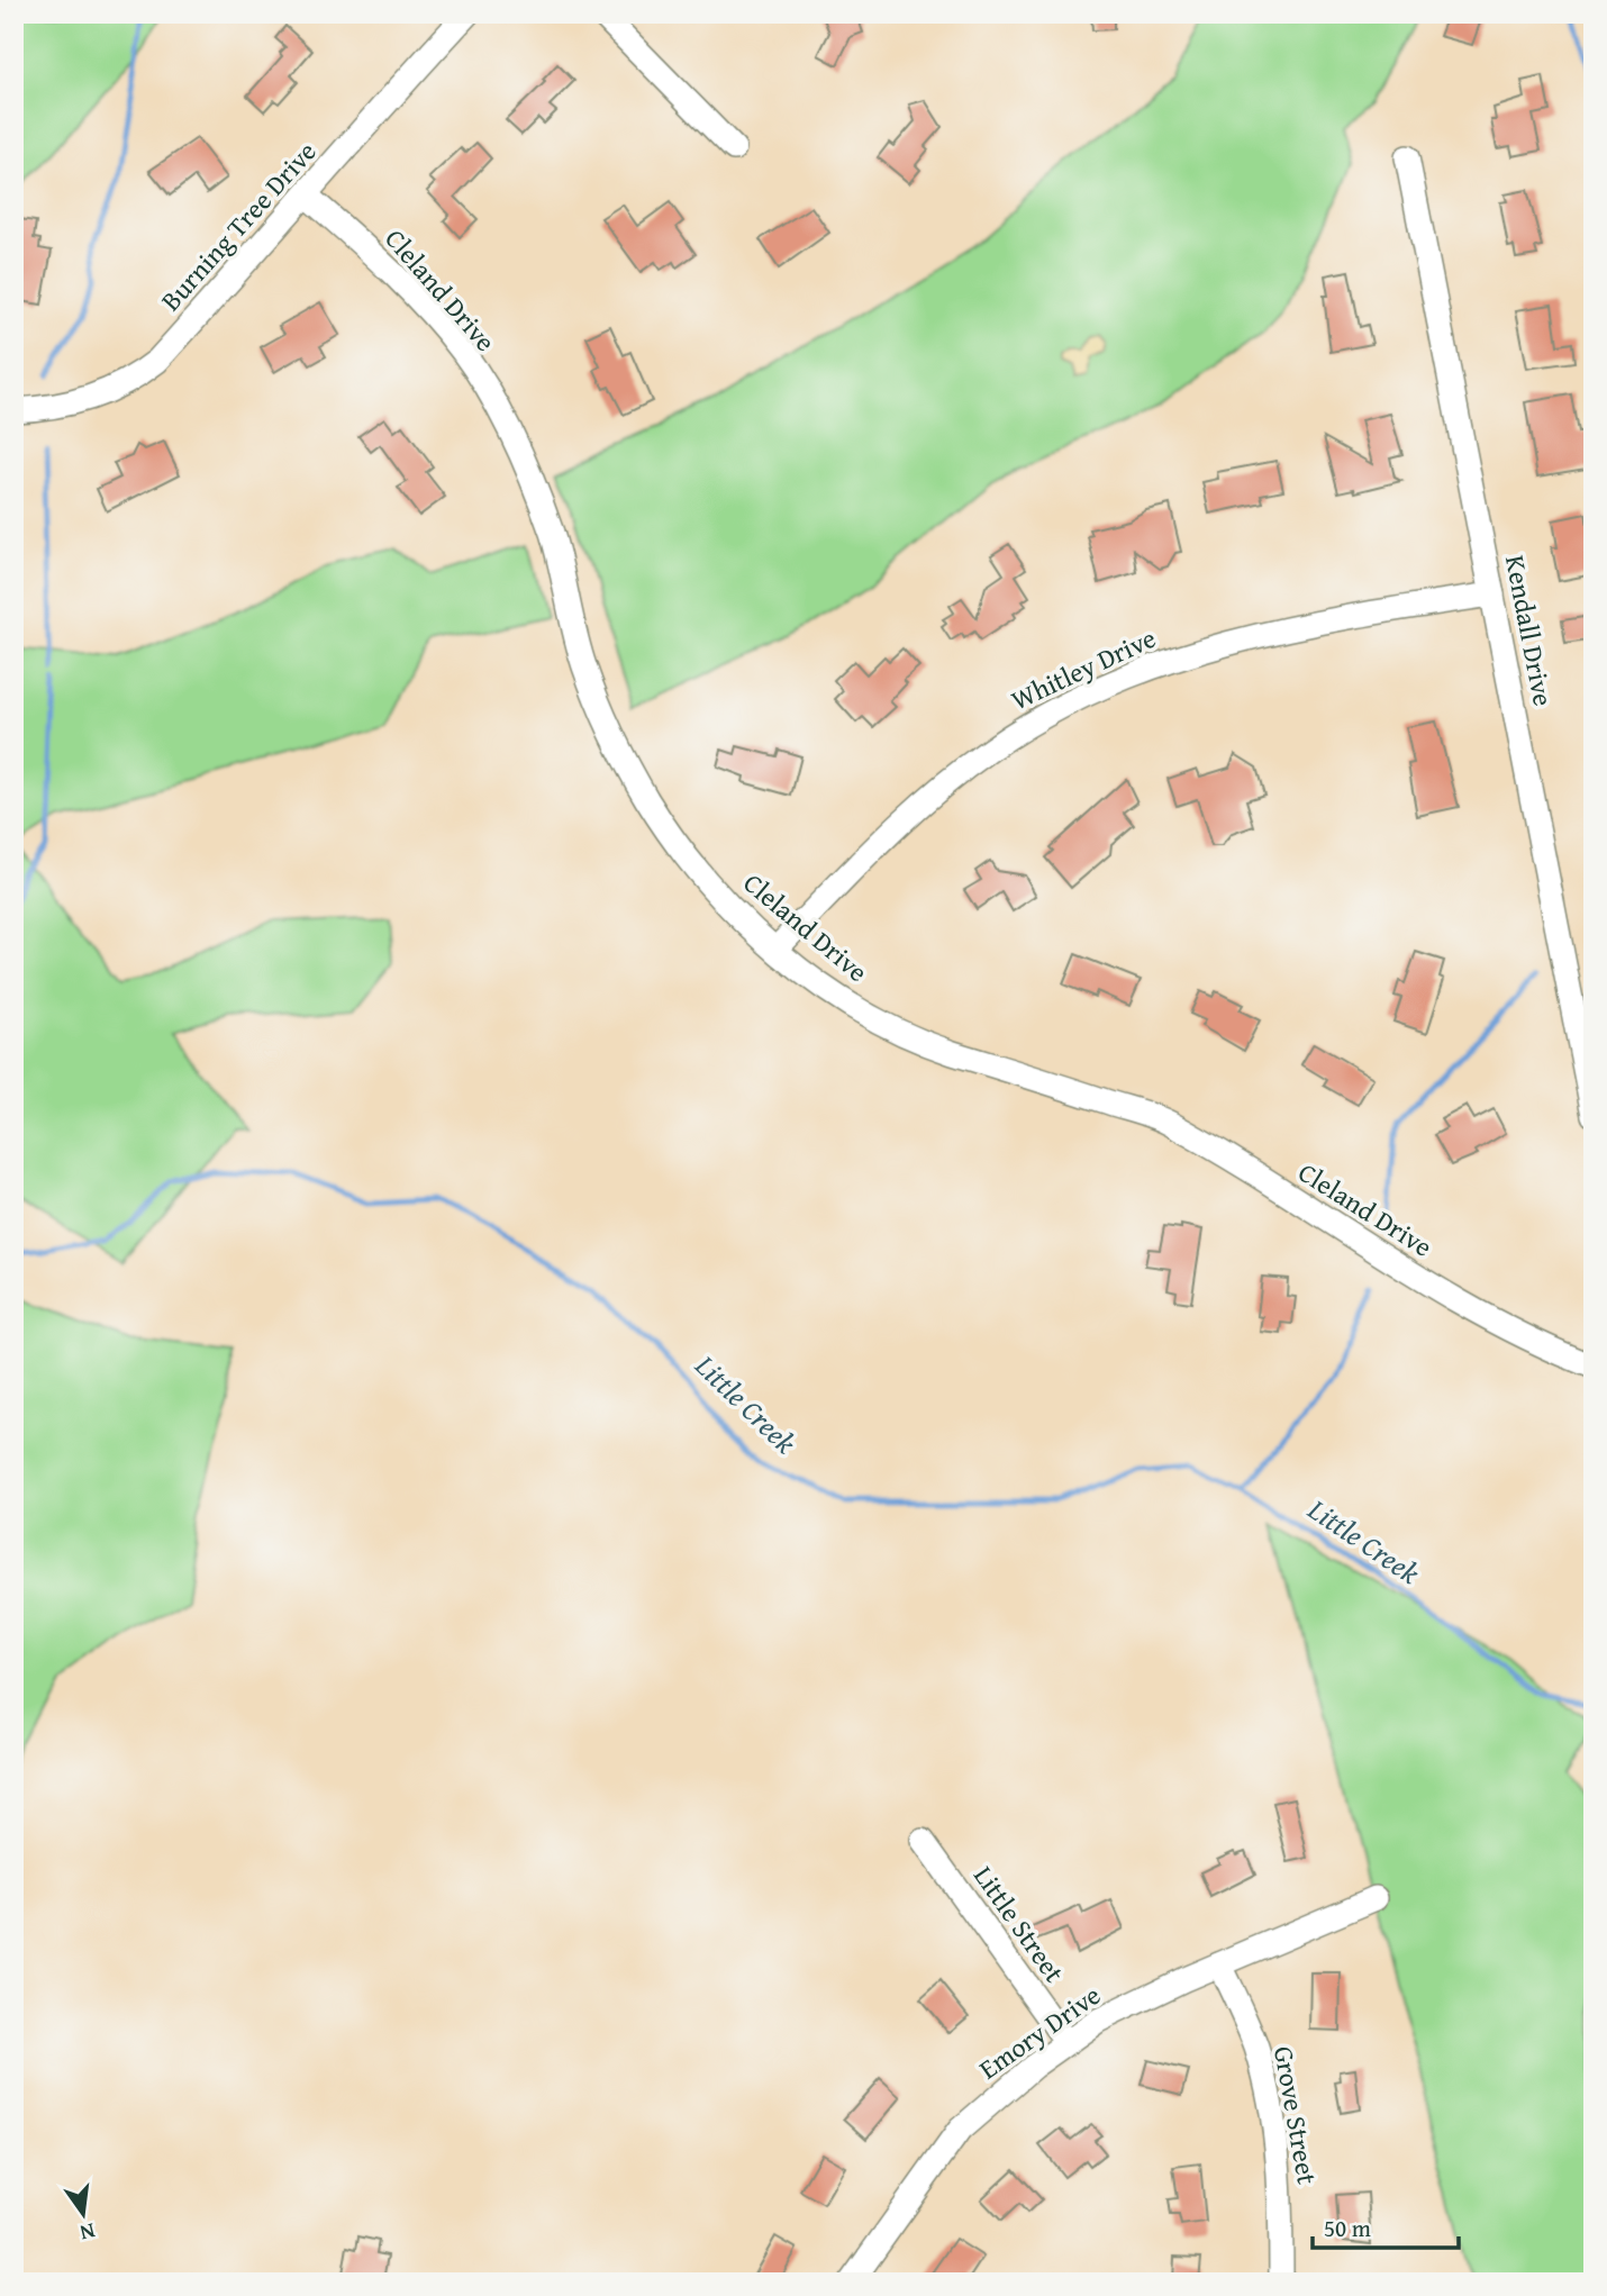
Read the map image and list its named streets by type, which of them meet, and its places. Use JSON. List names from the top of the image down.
{
  "streets": {
    "street": [
      "Burning Tree Drive",
      "Cleland Drive",
      "Kendall Drive",
      "Whitley Drive",
      "Little Street",
      "Emory Drive",
      "Grove Street"
    ]
  },
  "crossings": [
    ["Burning Tree Drive", "Cleland Drive"],
    ["Cleland Drive", "Whitley Drive"],
    ["Kendall Drive", "Whitley Drive"],
    ["Little Street", "Emory Drive"],
    ["Emory Drive", "Grove Street"]
  ],
  "water": ["Little Creek"],
  "scale_bar": "50 m",
  "north": "bottom"
}
